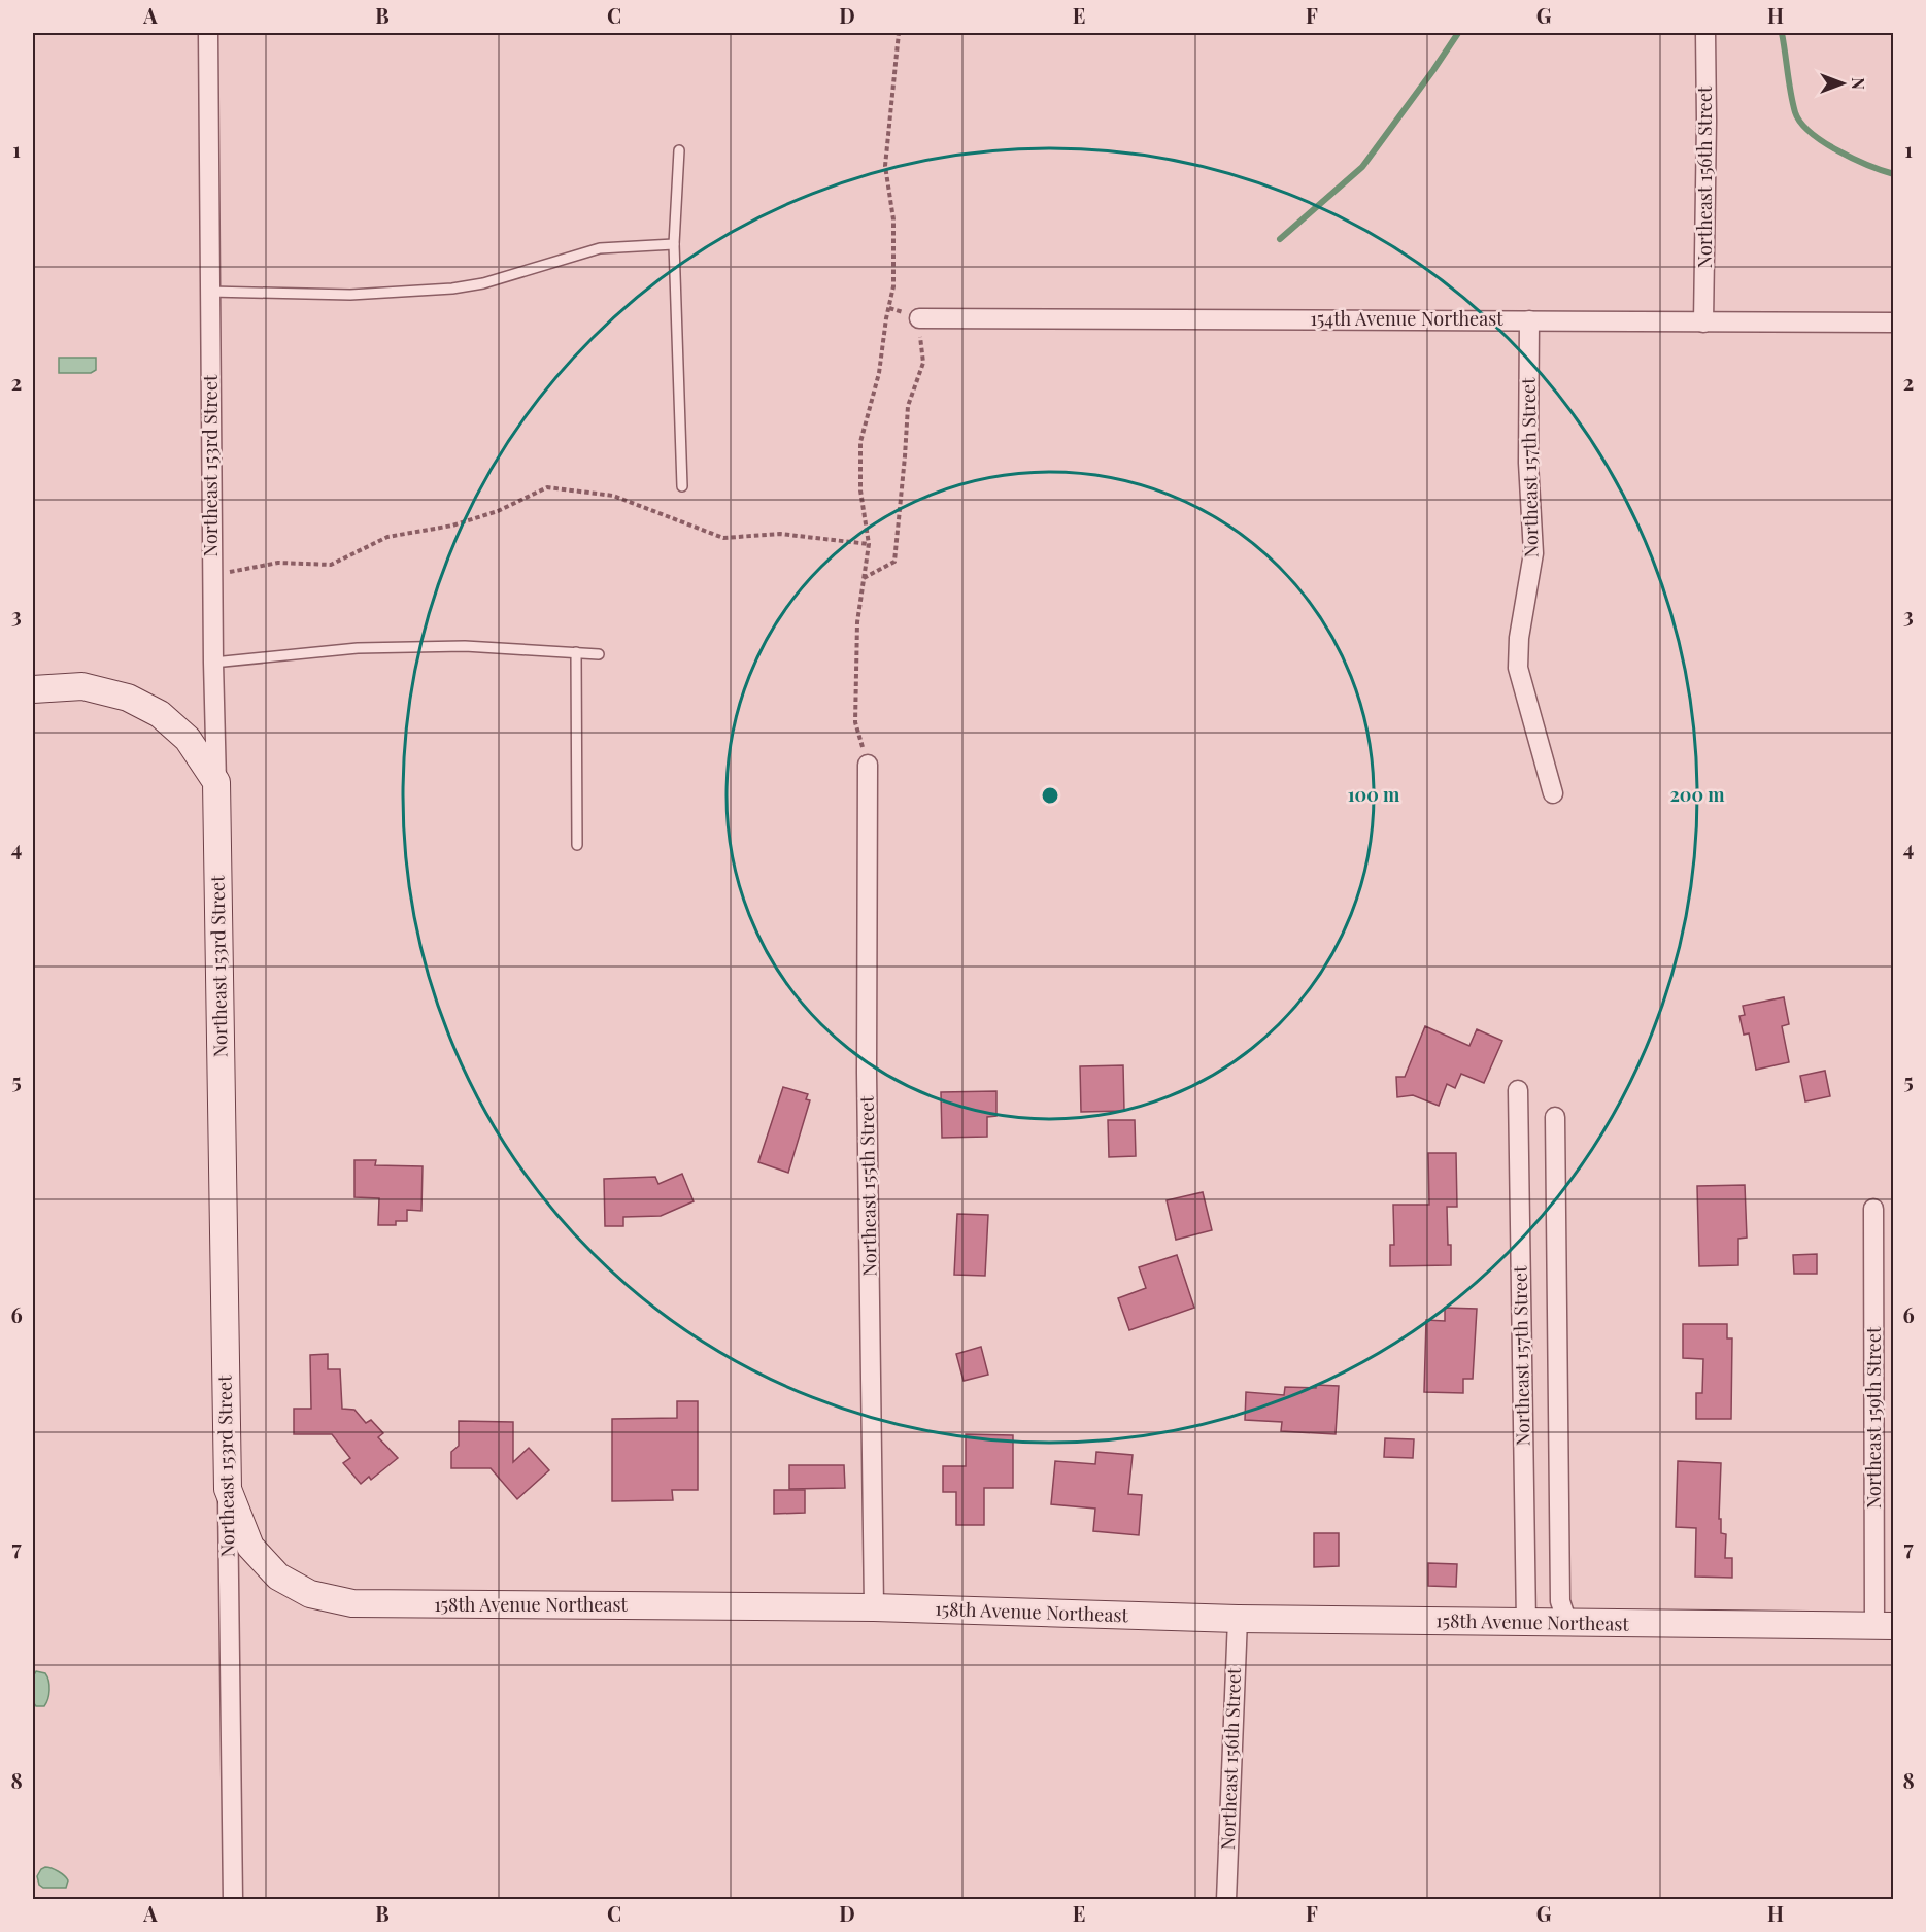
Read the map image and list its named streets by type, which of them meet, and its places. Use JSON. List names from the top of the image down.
{
  "streets": {
    "street": [
      "Northeast 156th Street",
      "154th Avenue Northeast",
      "Northeast 153rd Street",
      "Northeast 157th Street",
      "Northeast 155th Street",
      "Northeast 159th Street",
      "158th Avenue Northeast"
    ]
  },
  "crossings": [
    ["Northeast 156th Street", "154th Avenue Northeast"],
    ["Northeast 156th Street", "158th Avenue Northeast"],
    ["154th Avenue Northeast", "Northeast 157th Street"],
    ["Northeast 153rd Street", "158th Avenue Northeast"],
    ["Northeast 157th Street", "158th Avenue Northeast"],
    ["Northeast 155th Street", "158th Avenue Northeast"],
    ["Northeast 159th Street", "158th Avenue Northeast"]
  ],
  "north": "right",
  "grid": {
    "columns": [
      "A",
      "B",
      "C",
      "D",
      "E",
      "F",
      "G",
      "H"
    ],
    "rows": [
      "1",
      "2",
      "3",
      "4",
      "5",
      "6",
      "7",
      "8"
    ]
  },
  "rings": ["100 m", "200 m"]
}
